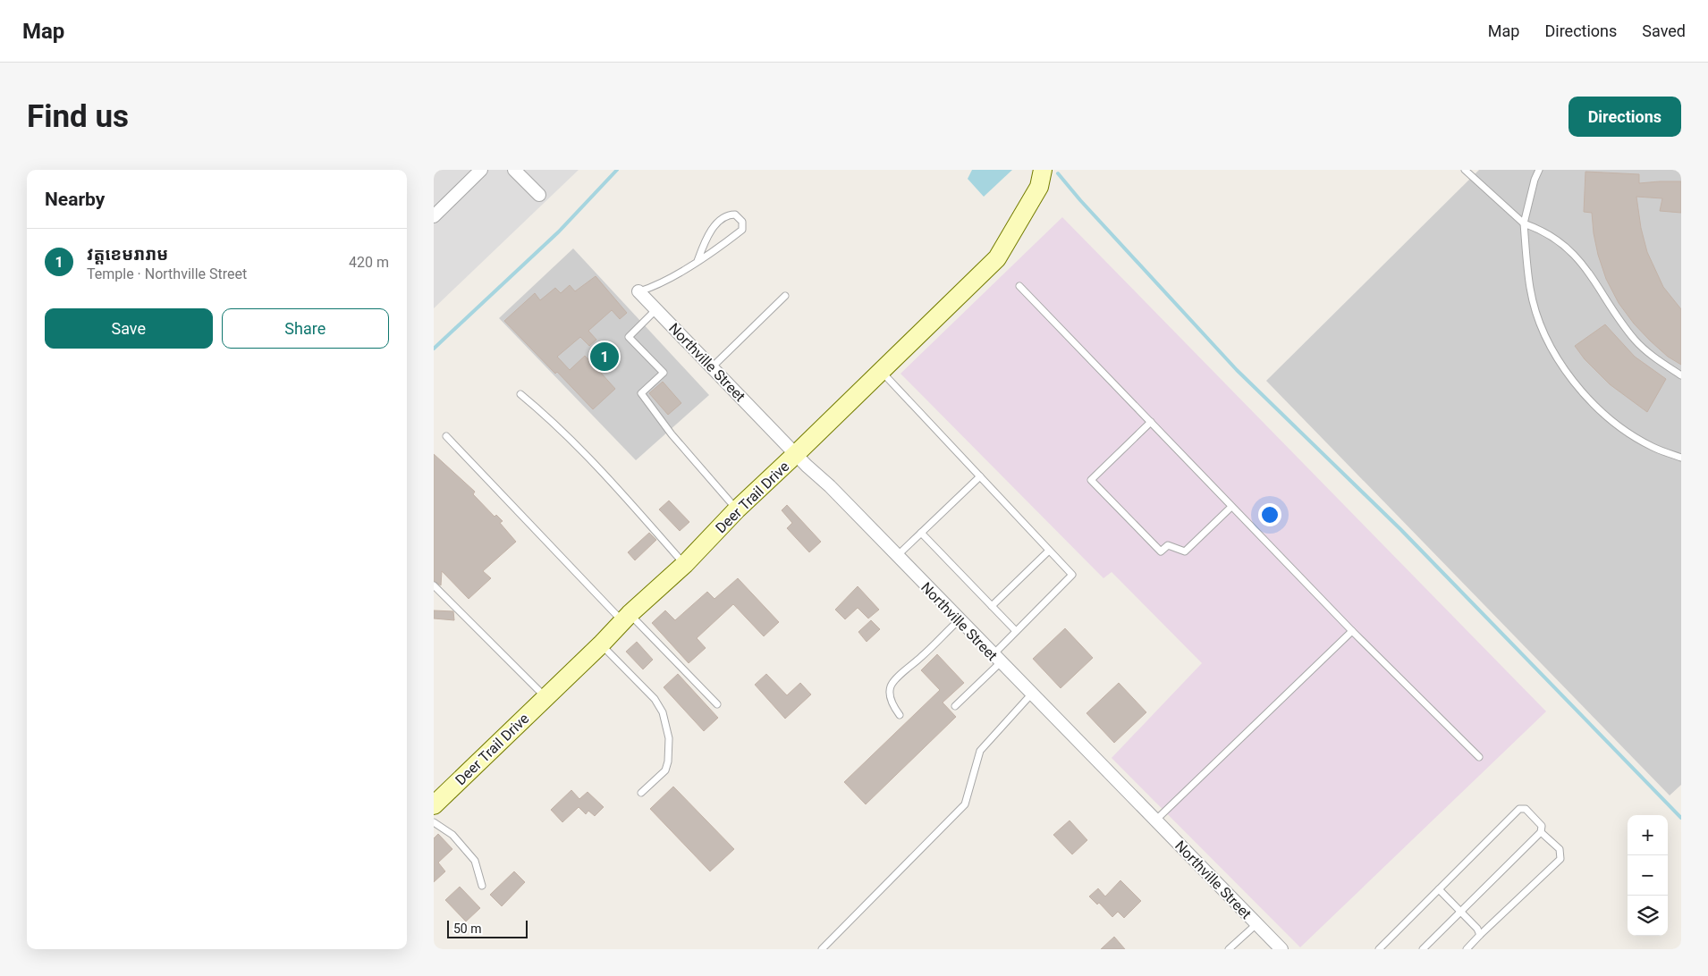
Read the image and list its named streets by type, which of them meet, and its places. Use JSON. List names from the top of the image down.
{
  "streets": {
    "street": ["Northville Street", "Deer Trail Drive"]
  },
  "crossings": [
    ["Northville Street", "Deer Trail Drive"]
  ],
  "scale_bar": "50 m",
  "page": {
    "header": "Map",
    "nav": ["Map", "Directions", "Saved"],
    "buttons": [
      "Directions",
      ["Save", "Share"]
    ],
    "title": "Find us",
    "heading": "Nearby",
    "list": [
      {
        "mark": "1",
        "name": "វត្តខេមរារាម",
        "note": "Temple · Northville Street",
        "value": "420 m"
      }
    ],
    "pins": "1",
    "map_buttons": ["+", "−"],
    "scale": "50 m"
  }
}
